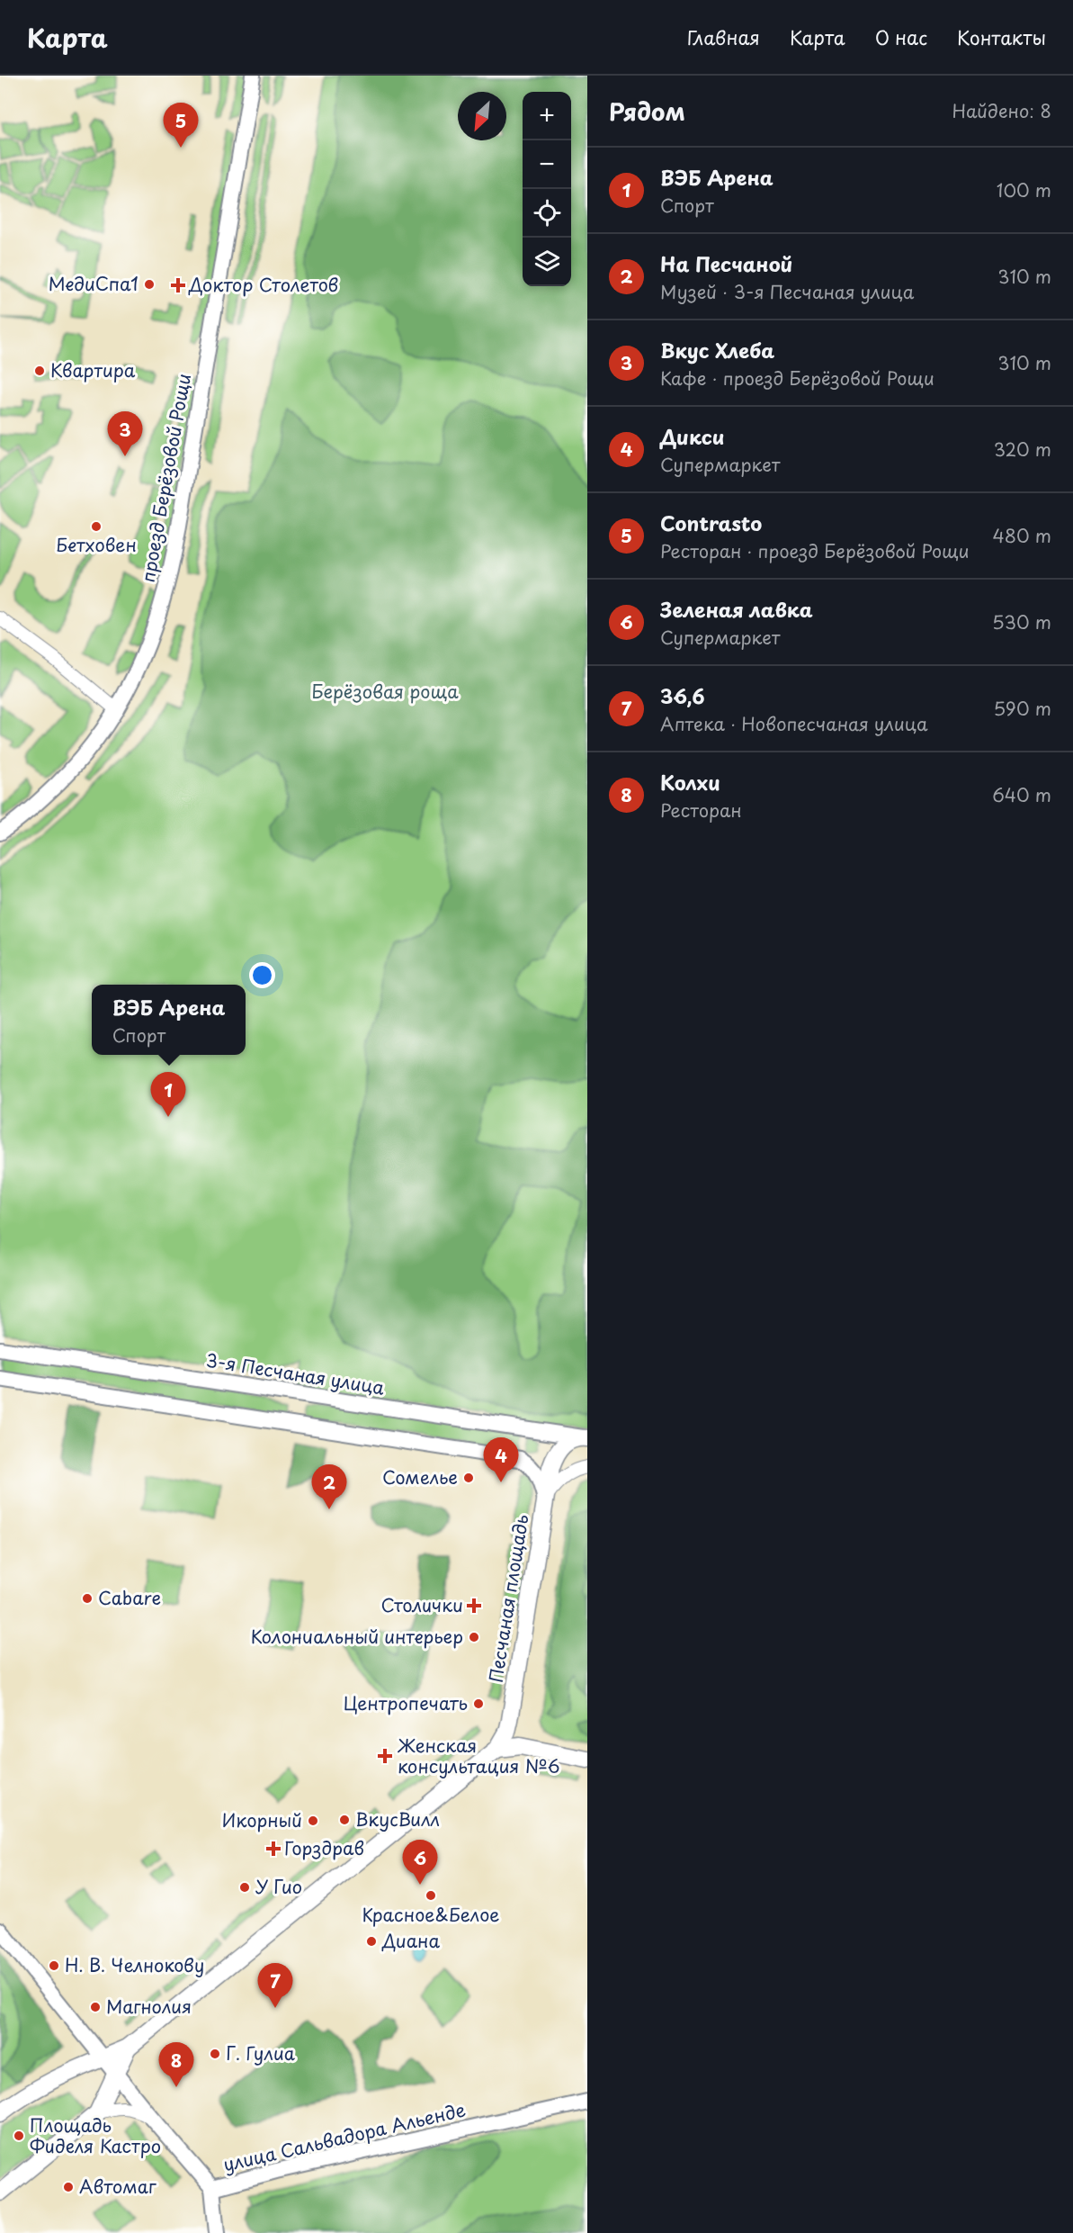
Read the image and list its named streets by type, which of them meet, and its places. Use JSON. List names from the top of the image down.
{
  "streets": {
    "main road": ["Песчаная площадь"],
    "street": ["проезд Берёзовой Рощи", "3-я Песчаная улица", "улица Сальвадора Альенде"]
  },
  "crossings": [
    ["3-я Песчаная улица", "Песчаная площадь"]
  ],
  "parks": ["Берёзовая роща"],
  "places": {
    "other": [
      "МедиСпа1",
      "Квартира",
      "Бетховен",
      "Сомелье",
      "Cabare",
      "Колониальный интерьер",
      "Центропечать",
      "ВкусВилл",
      "Икорный",
      "У Гио",
      "Красное&Белое",
      "Диана",
      "Н. В. Челнокову",
      "Магнолия",
      "Г. Гулиа",
      "Площадь Фиделя Кастро",
      "Автомаг"
    ],
    "health": [
      "Доктор Столетов",
      "Столички",
      "Женская консультация №6",
      "Горздрав"
    ]
  },
  "north": "bottom left",
  "page": {
    "header": "Карта",
    "nav": [
      "Главная",
      "Карта",
      "О нас",
      "Контакты"
    ],
    "heading": ["Рядом", "Найдено: 8"],
    "map_buttons": ["+", "−"],
    "pins": [
      "5",
      "3",
      "1",
      "4",
      "2",
      "6",
      "7",
      "8"
    ],
    "list": [
      {
        "mark": "1",
        "name": "ВЭБ Арена",
        "note": "Спорт",
        "value": "100 m"
      },
      {
        "mark": "2",
        "name": "На Песчаной",
        "note": "Музей · 3-я Песчаная улица",
        "value": "310 m"
      },
      {
        "mark": "3",
        "name": "Вкус Хлеба",
        "note": "Кафе · проезд Берёзовой Рощи",
        "value": "310 m"
      },
      {
        "mark": "4",
        "name": "Дикси",
        "note": "Супермаркет",
        "value": "320 m"
      },
      {
        "mark": "5",
        "name": "Contrasto",
        "note": "Ресторан · проезд Берёзовой Рощи",
        "value": "480 m"
      },
      {
        "mark": "6",
        "name": "Зеленая лавка",
        "note": "Супермаркет",
        "value": "530 m"
      },
      {
        "mark": "7",
        "name": "36,6",
        "note": "Аптека · Новопесчаная улица",
        "value": "590 m"
      },
      {
        "mark": "8",
        "name": "Колхи",
        "note": "Ресторан",
        "value": "640 m"
      }
    ],
    "popup": ["ВЭБ Арена", "Спорт"]
  }
}
